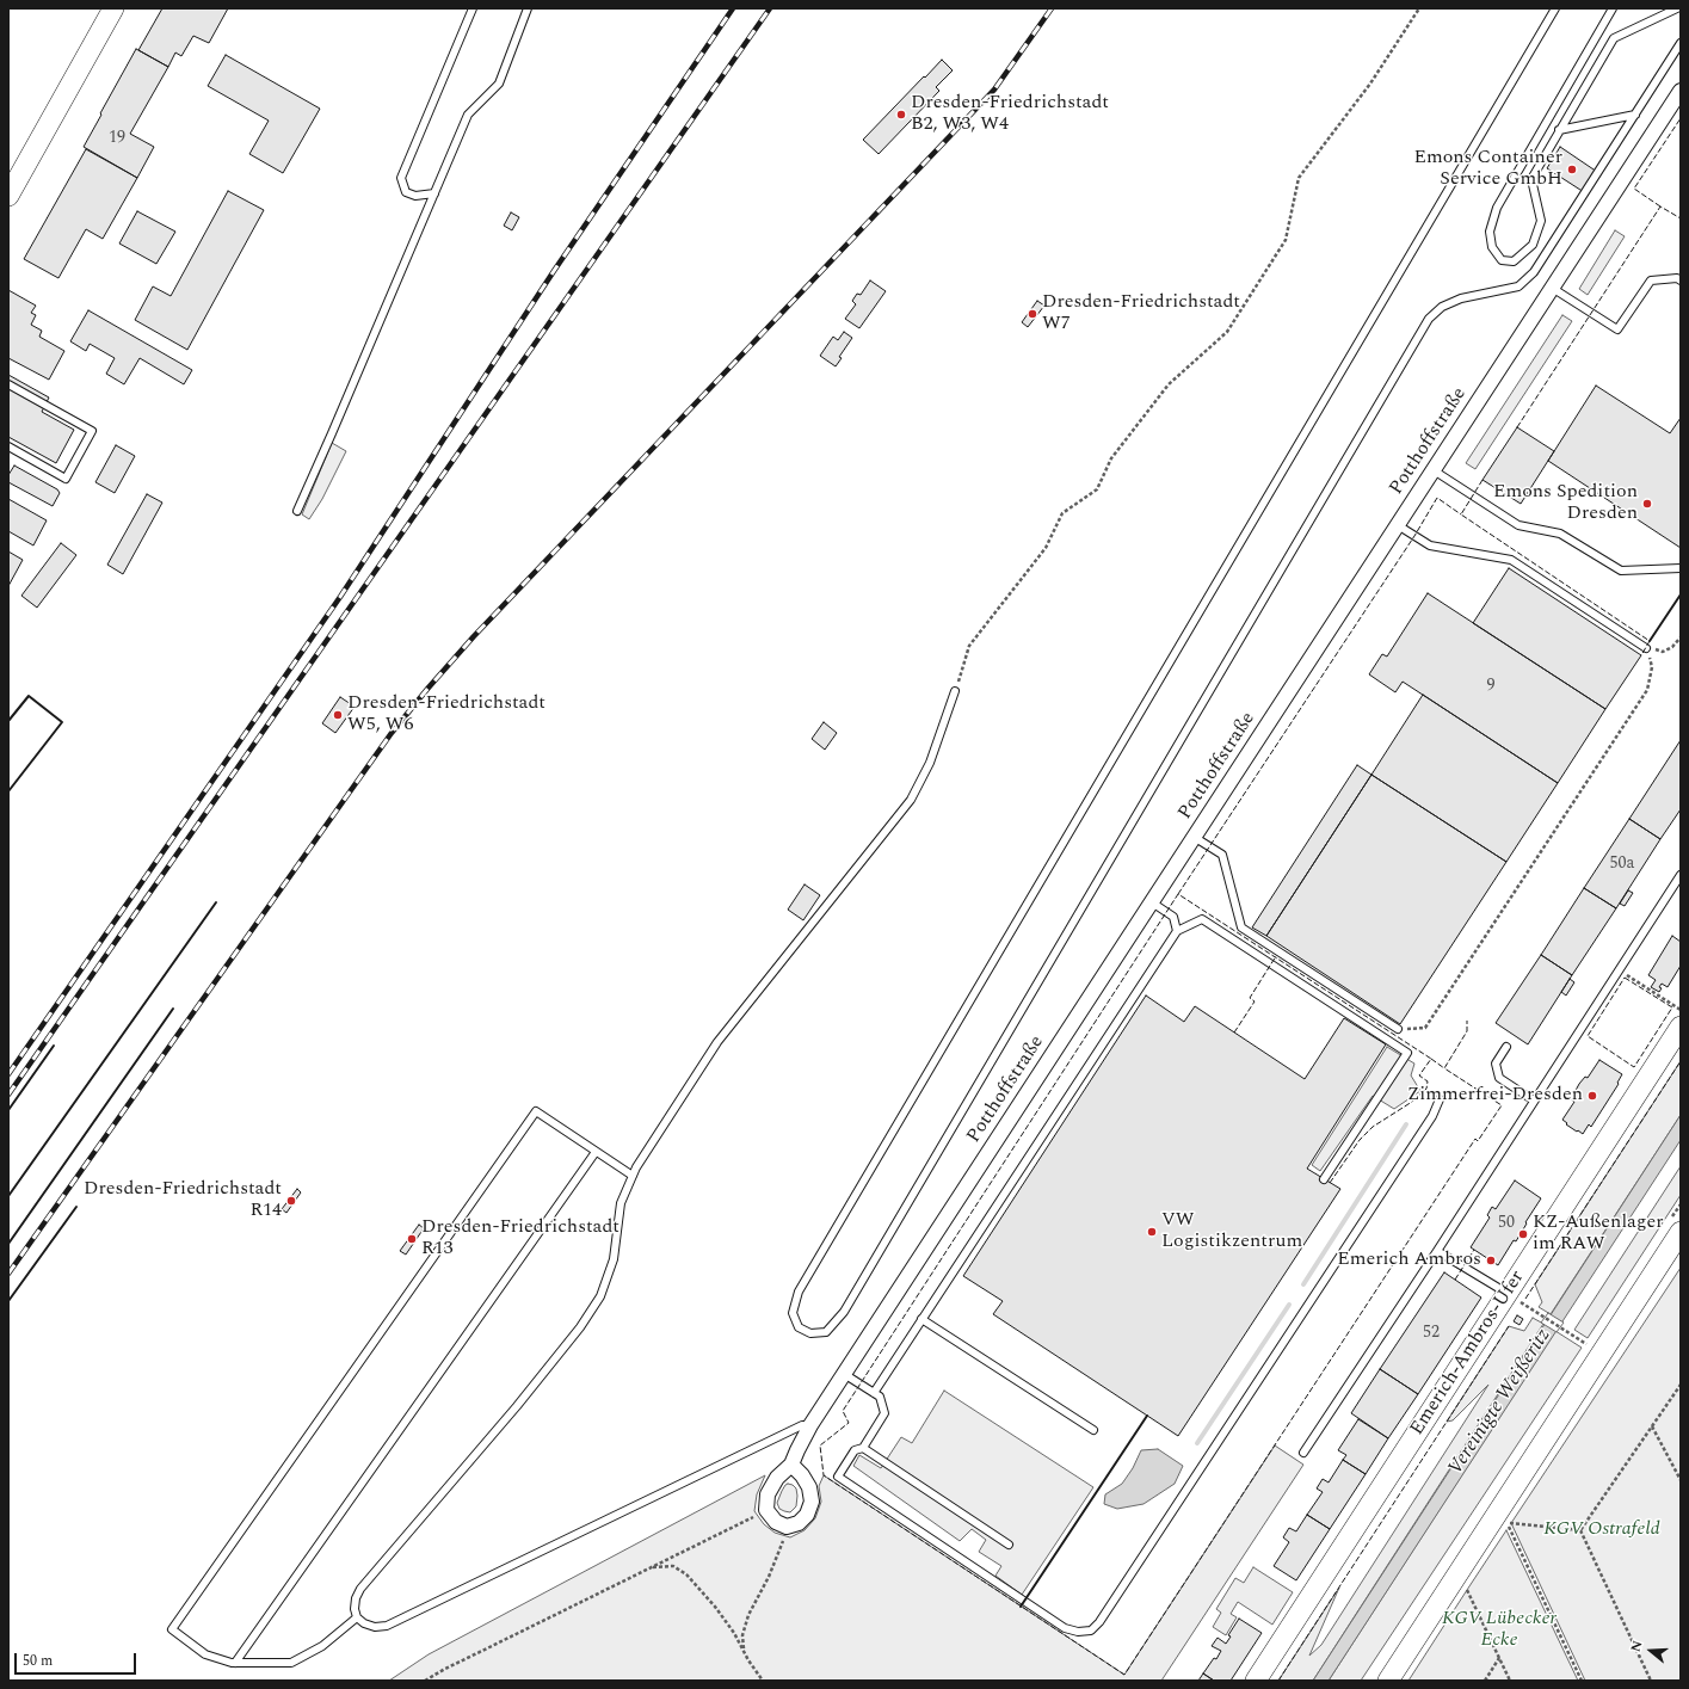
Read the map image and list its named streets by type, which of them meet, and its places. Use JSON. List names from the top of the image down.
{
  "streets": {
    "main road": ["Emerich-Ambros-Ufer"],
    "street": ["Potthoffstraße"]
  },
  "water": ["Vereinigte Weißeritz"],
  "parks": ["KGV Ostrafeld", "KGV Lübecker Ecke"],
  "places": [
    "Dresden-Friedrichstadt B2, W3, W4",
    "Emons Container Service GmbH",
    "Dresden-Friedrichstadt W7",
    "Emons Spedition Dresden",
    "Dresden-Friedrichstadt W5, W6",
    "Zimmerfrei-Dresden",
    "Dresden-Friedrichstadt R14",
    "VW Logistikzentrum",
    "KZ-Außenlager im RAW",
    "Dresden-Friedrichstadt R13",
    "Emerich Ambros"
  ],
  "house_numbers": [
    "19",
    "9",
    "50a",
    "50",
    "52"
  ],
  "scale_bar": "50 m",
  "north": "left"
}
